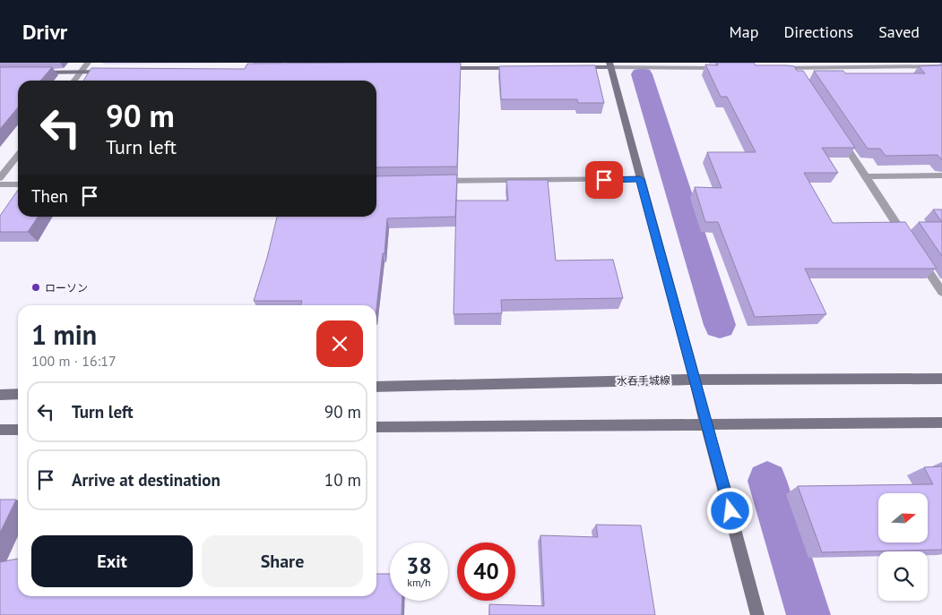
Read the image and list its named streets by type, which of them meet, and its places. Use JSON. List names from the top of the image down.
{
  "streets": {
    "main road": ["水呑手城線"]
  },
  "places": ["ローソン"],
  "north": "right",
  "page": {
    "header": "Drivr",
    "nav": ["Map", "Directions", "Saved"],
    "turn": ["90 m", "Turn left"],
    "then": "Then",
    "heading": ["1 min", "100 m · 16:17"],
    "list": [
      {
        "name": "Turn left",
        "value": "90 m"
      },
      {
        "name": "Arrive at destination",
        "value": "10 m"
      }
    ],
    "buttons": ["Exit", "Share"],
    "speed": "38 km/h",
    "limit": "40"
  }
}
